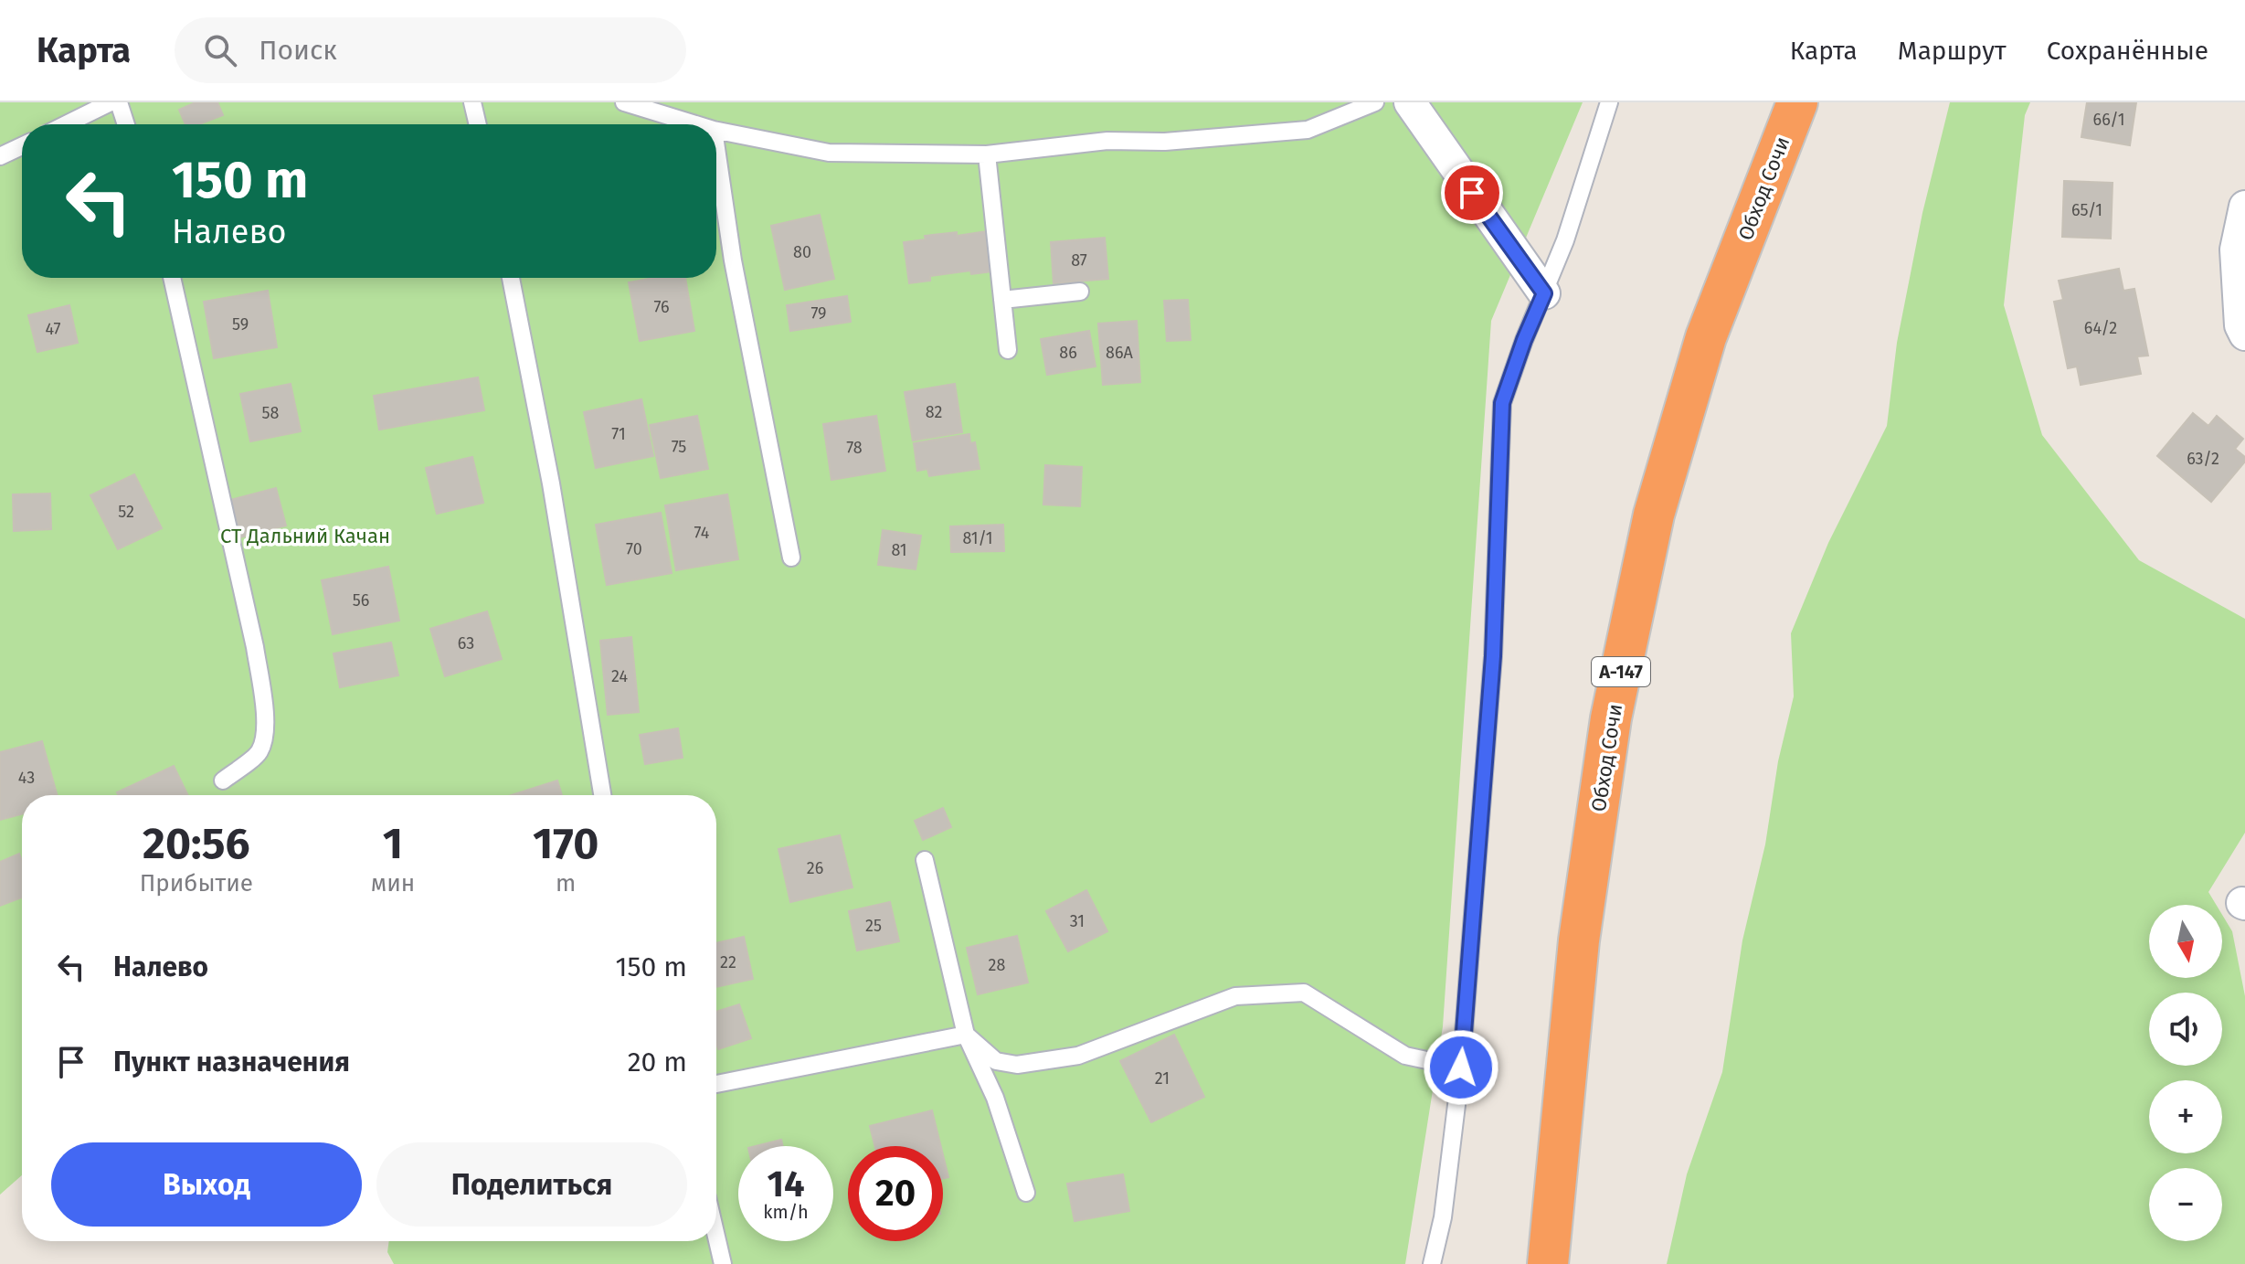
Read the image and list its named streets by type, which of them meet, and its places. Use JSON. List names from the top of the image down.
{
  "streets": {
    "highway": ["Обход Сочи", "А-147"]
  },
  "parks": ["СТ Дальний Качан"],
  "house_numbers": [
    "66/1",
    "65/1",
    "80",
    "87",
    "76",
    "79",
    "59",
    "64/2",
    "47",
    "86",
    "86А",
    "82",
    "58",
    "71",
    "75",
    "78",
    "63/2",
    "52",
    "74",
    "81/1",
    "70",
    "81",
    "56",
    "63",
    "24",
    "43",
    "26",
    "31",
    "25",
    "22",
    "28",
    "21"
  ],
  "north": "bottom",
  "page": {
    "header": "Карта",
    "search": "Поиск",
    "nav": ["Карта", "Маршрут", "Сохранённые"],
    "turn": ["150 m", "Налево"],
    "eta": [
      "20:56",
      "Прибытие",
      "1",
      "мин",
      "170",
      "m"
    ],
    "map_buttons": ["+", "−"],
    "list": [
      {
        "name": "Налево",
        "value": "150 m"
      },
      {
        "name": "Пункт назначения",
        "value": "20 m"
      }
    ],
    "buttons": ["Выход", "Поделиться"],
    "speed": "14 km/h",
    "limit": "20"
  }
}
